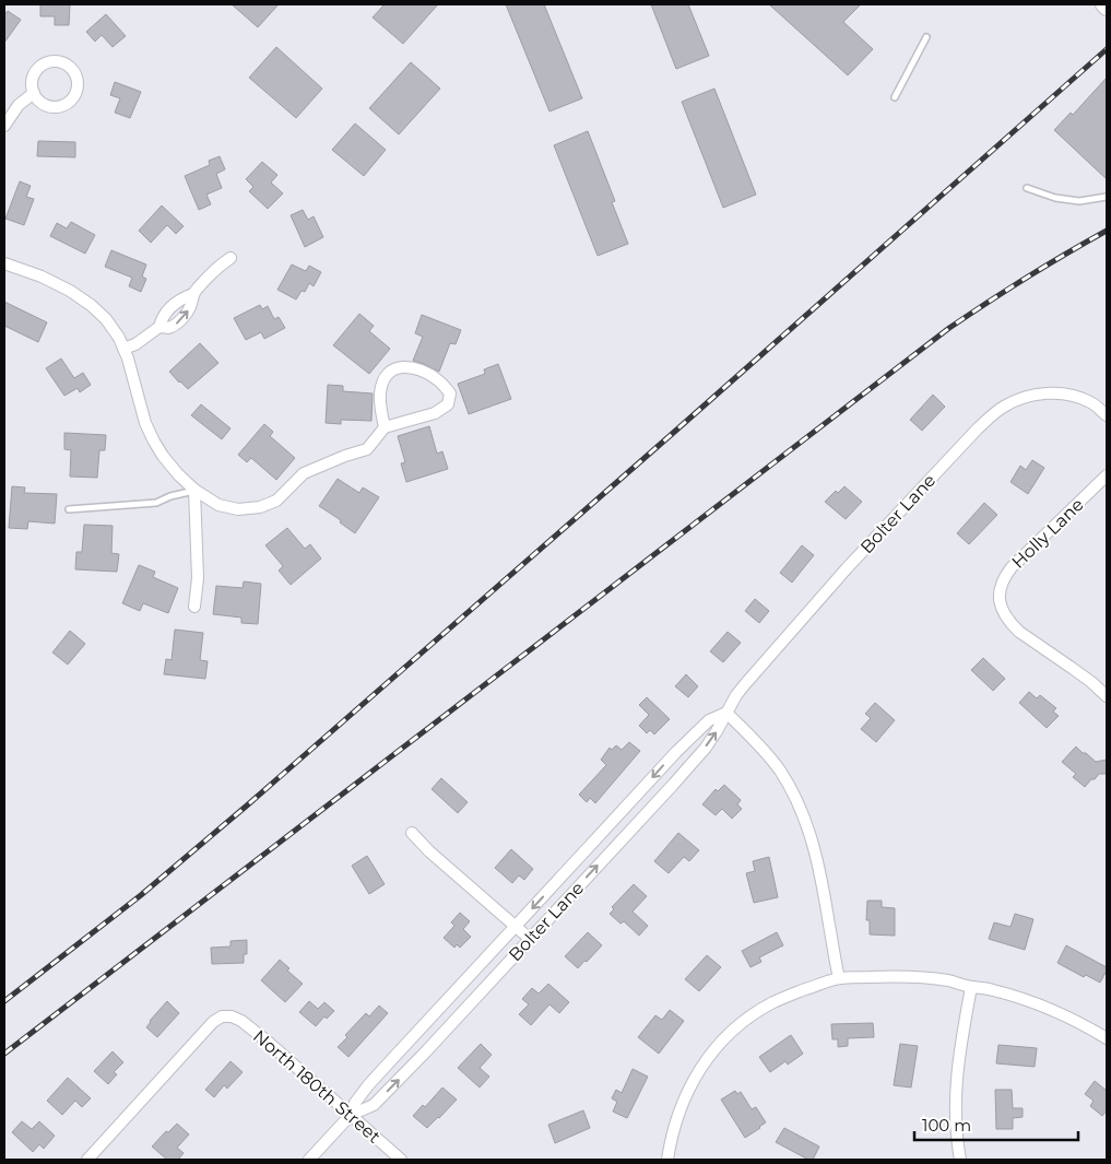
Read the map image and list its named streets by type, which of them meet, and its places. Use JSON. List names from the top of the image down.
{
  "streets": {
    "street": ["Bolter Lane", "Holly Lane", "North 180th Street"]
  },
  "crossings": [
    ["Bolter Lane", "North 180th Street"]
  ],
  "scale_bar": "100 m"
}
